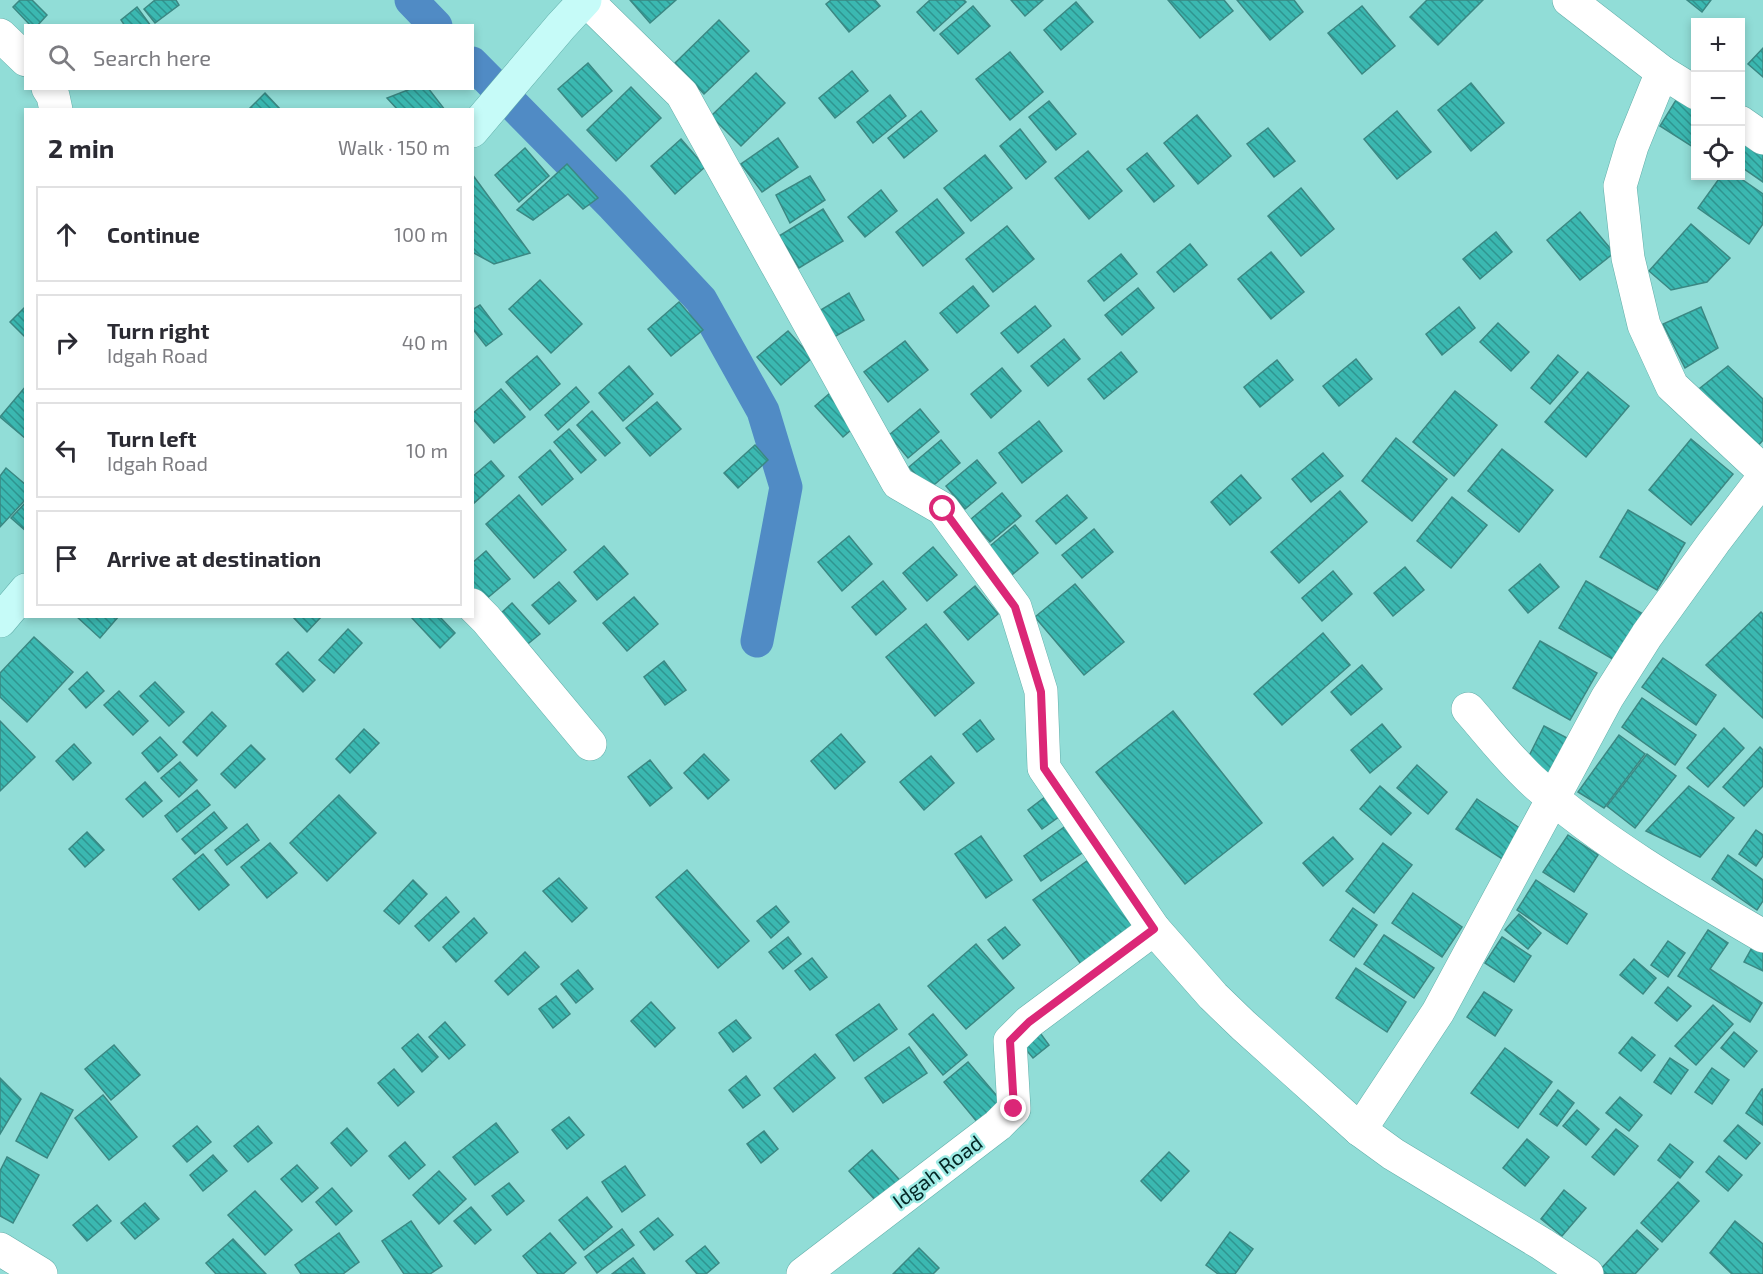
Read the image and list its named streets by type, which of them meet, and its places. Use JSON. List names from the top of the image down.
{
  "streets": {
    "street": ["Idgah Road"]
  },
  "page": {
    "map_buttons": ["+", "−"],
    "search": "Search here",
    "heading": ["2 min", "Walk · 150 m"],
    "list": [
      ["Continue", "100 m"],
      ["Turn right", "Idgah Road", "40 m"],
      ["Turn left", "Idgah Road", "10 m"],
      "Arrive at destination"
    ]
  }
}
